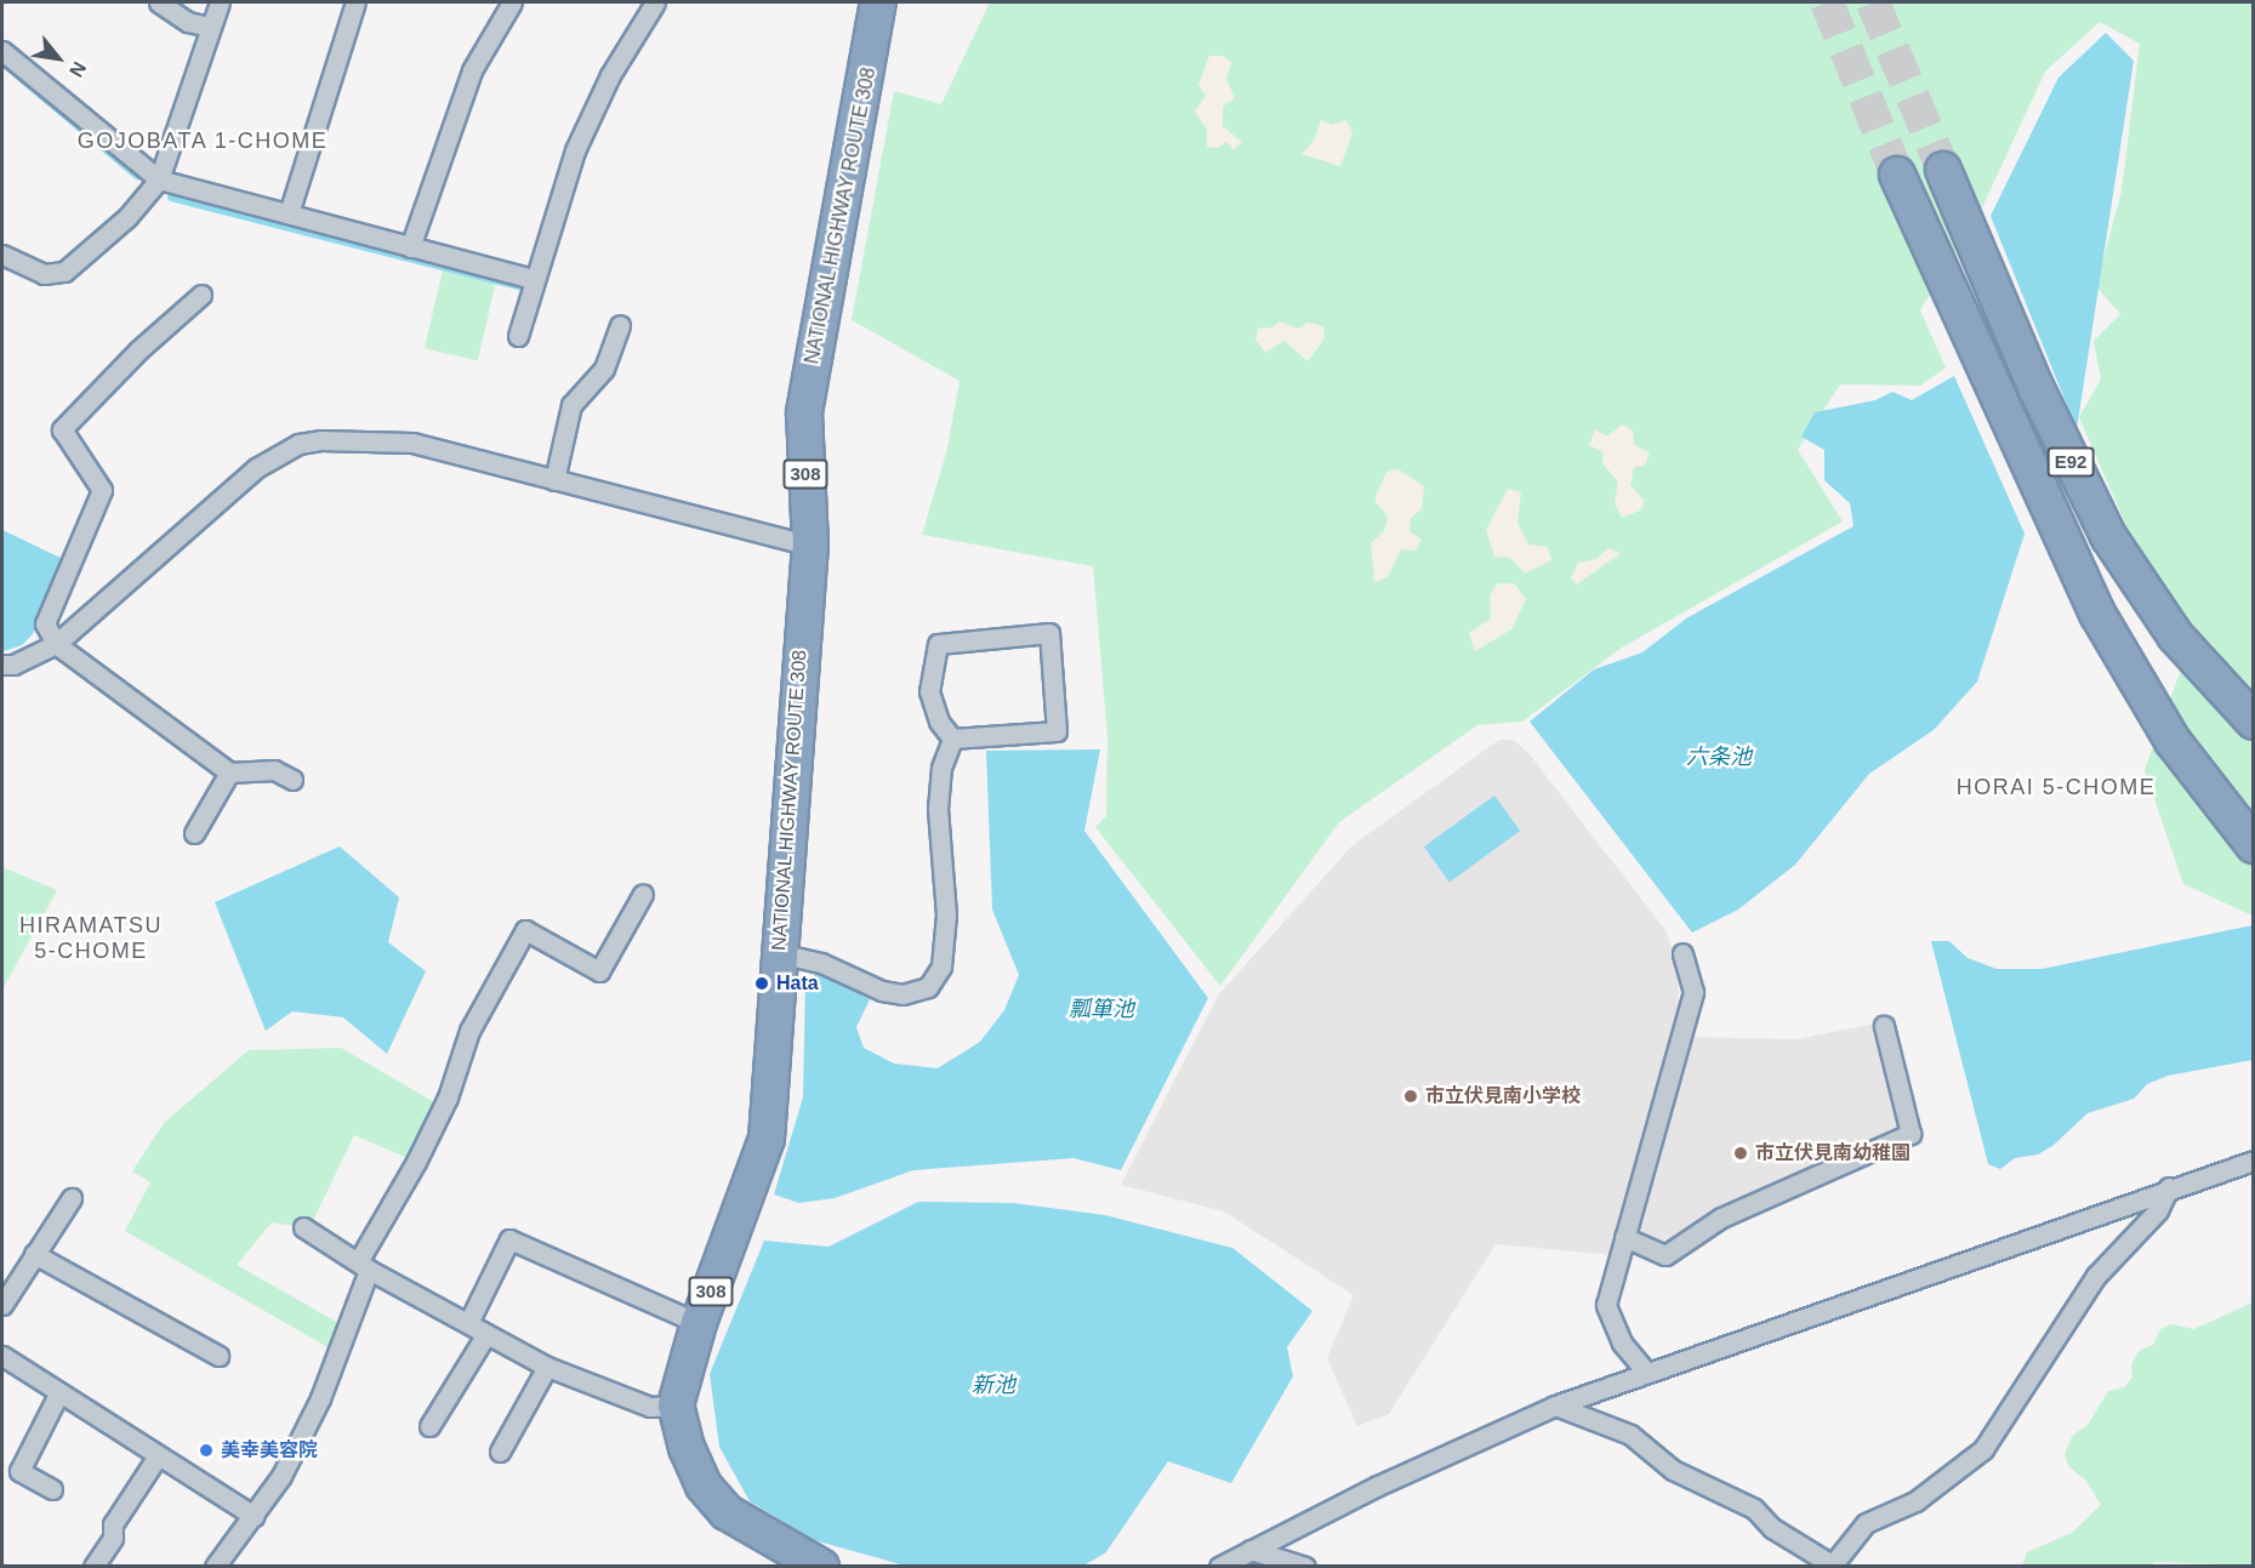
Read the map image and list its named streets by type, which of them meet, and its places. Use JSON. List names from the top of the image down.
{
  "streets": {
    "highway": ["NATIONAL HIGHWAY ROUTE 308", "E92", "308"]
  },
  "districts": ["GOJOBATA 1-CHOME", "HORAI 5-CHOME", "HIRAMATSU 5-CHOME"],
  "water": ["六条池", "瓢箪池", "新池"],
  "places": [
    "Hata",
    "市立伏見南小学校",
    "市立伏見南幼稚園",
    "美幸美容院"
  ],
  "north": "bottom right"
}
